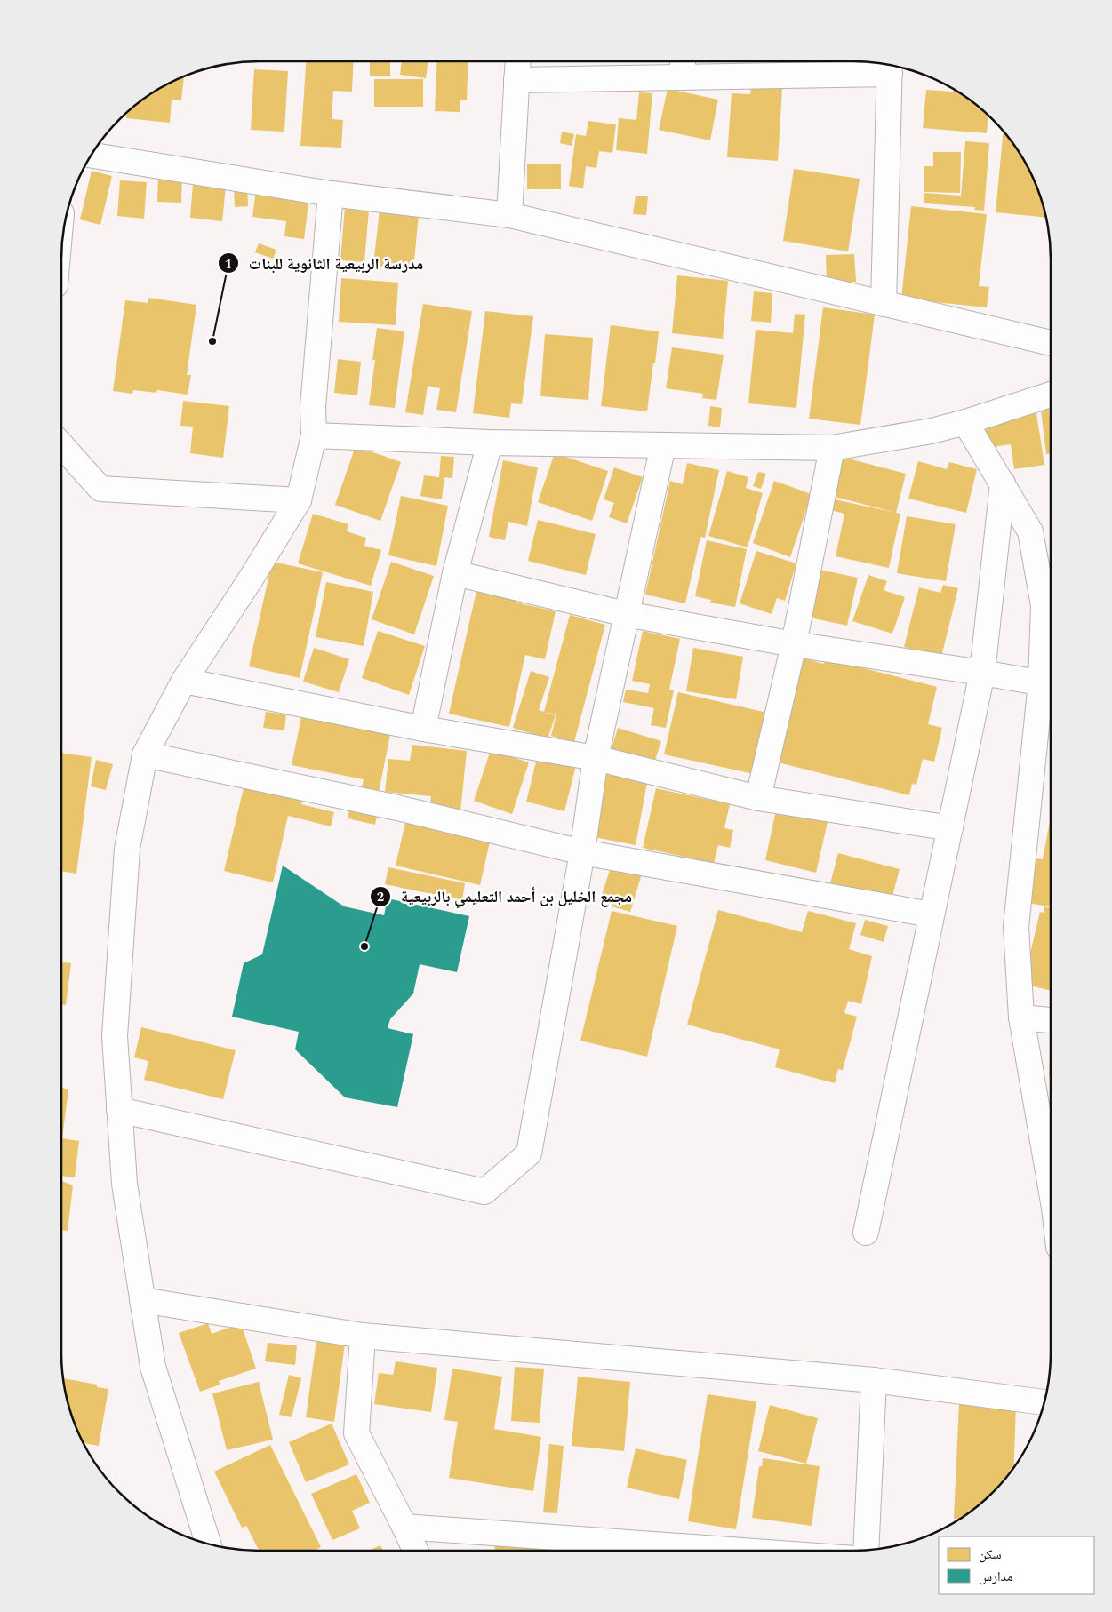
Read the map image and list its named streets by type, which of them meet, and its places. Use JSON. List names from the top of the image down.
{
  "places": ["مدرسة الربيعية الثانوية للبنات", "مجمع الخليل بن أحمد التعليمي بالربيعية"],
  "legend": ["سكن", "مدارس"]
}
